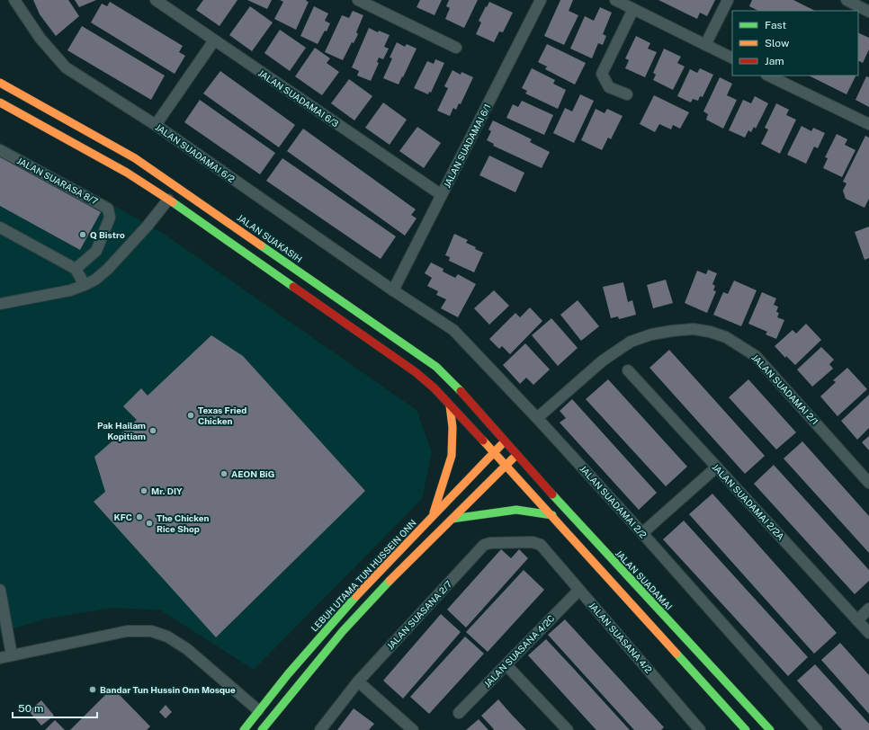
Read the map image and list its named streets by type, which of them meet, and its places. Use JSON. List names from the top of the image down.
{
  "streets": {
    "main road": ["JALAN SUAKASIH", "LEBUH UTAMA TUN HUSSEIN ONN", "JALAN SUADAMAI"],
    "street": [
      "JALAN SUADAMAI 6/3",
      "JALAN SUADAMAI 6/1",
      "JALAN SUADAMAI 6/2",
      "JALAN SUARASA 8/7",
      "JALAN SUADAMAI 2/1",
      "JALAN SUADAMAI 2/2",
      "JALAN SUADAMAI 2/2A",
      "JALAN SUASANA 2/7",
      "JALAN SUASANA 4/2",
      "JALAN SUASANA 4/2C"
    ]
  },
  "crossings": [
    ["JALAN SUADAMAI 6/3", "JALAN SUADAMAI 6/1"],
    ["JALAN SUADAMAI 6/1", "JALAN SUADAMAI 6/2"],
    ["JALAN SUADAMAI 6/1", "JALAN SUADAMAI 2/2"],
    ["JALAN SUADAMAI 6/2", "JALAN SUADAMAI 2/2"],
    ["JALAN SUAKASIH", "LEBUH UTAMA TUN HUSSEIN ONN"],
    ["JALAN SUAKASIH", "JALAN SUADAMAI"],
    ["JALAN SUADAMAI 2/1", "JALAN SUADAMAI 2/2"],
    ["LEBUH UTAMA TUN HUSSEIN ONN", "JALAN SUADAMAI"],
    ["JALAN SUASANA 2/7", "JALAN SUASANA 4/2"],
    ["JALAN SUASANA 4/2", "JALAN SUASANA 4/2C"]
  ],
  "places": [
    "Q Bistro",
    "Texas Fried Chicken",
    "Pak Hailam Kopitiam",
    "AEON BiG",
    "Mr. DIY",
    "KFC",
    "The Chicken Rice Shop",
    "Bandar Tun Hussin Onn Mosque"
  ],
  "legend": ["Fast", "Slow", "Jam"],
  "scale_bar": "50 m"
}
